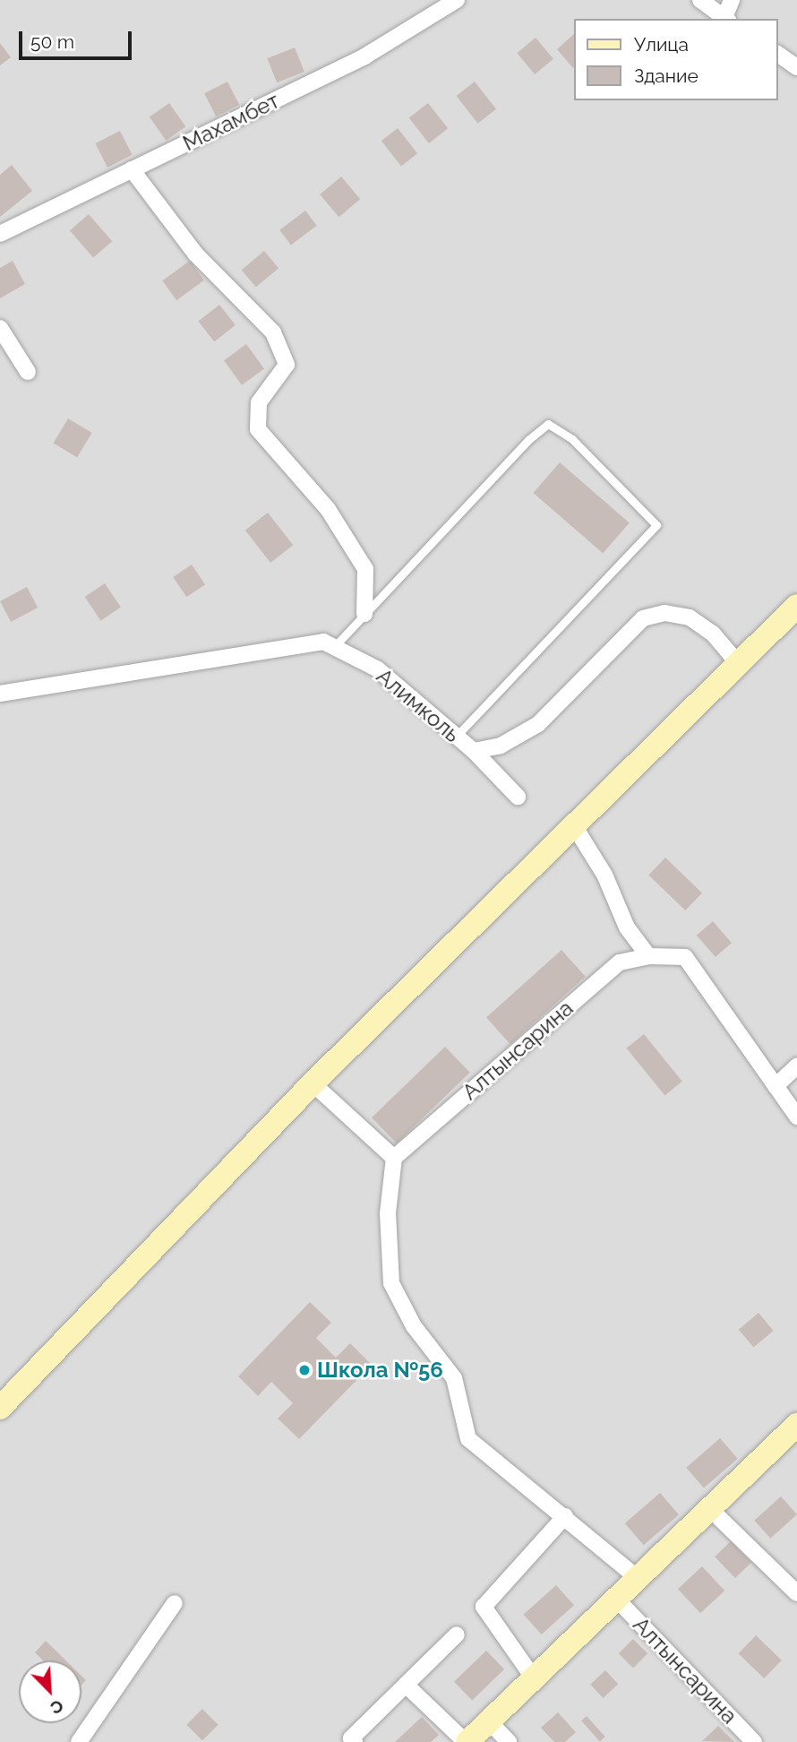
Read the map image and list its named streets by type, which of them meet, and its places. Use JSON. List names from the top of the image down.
{
  "streets": {
    "street": ["Махамбет", "Алимколь", "Алтынсарина"]
  },
  "places": ["Школа №56"],
  "legend": ["Улица", "Здание"],
  "scale_bar": "50 m",
  "north": "bottom right"
}
